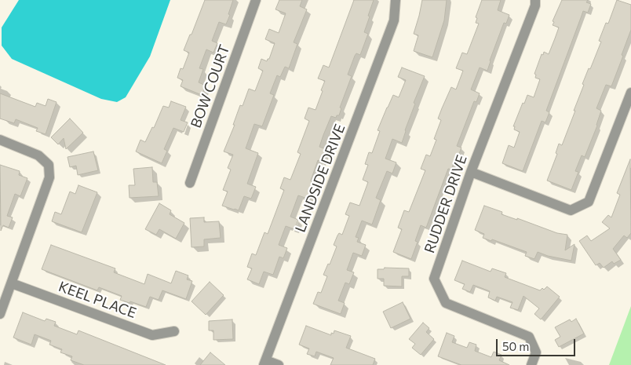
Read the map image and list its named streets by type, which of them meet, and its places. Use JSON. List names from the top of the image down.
{
  "streets": {
    "street": [
      "BOW COURT",
      "LANDSIDE DRIVE",
      "RUDDER DRIVE",
      "KEEL PLACE"
    ]
  },
  "scale_bar": "50 m"
}
